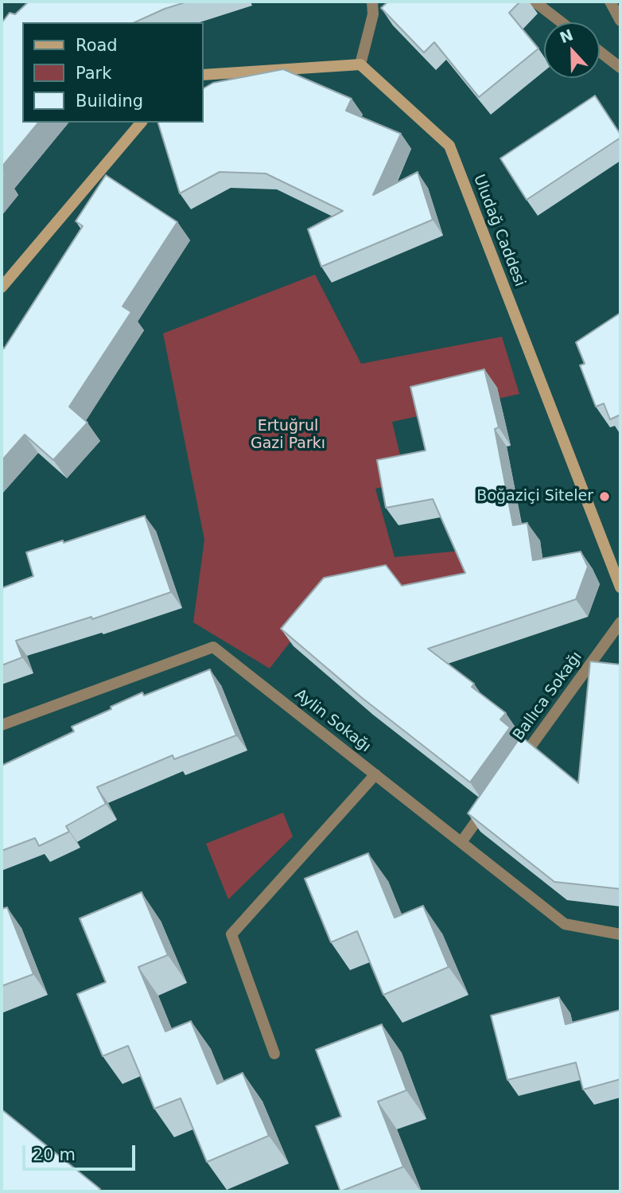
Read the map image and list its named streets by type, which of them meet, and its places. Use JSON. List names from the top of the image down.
{
  "streets": {
    "main road": ["Uludağ Caddesi"],
    "street": ["Ballıca Sokağı", "Aylin Sokağı"]
  },
  "parks": ["Ertuğrul Gazi Parkı"],
  "places": ["Boğaziçi Siteler"],
  "legend": ["Road", "Park", "Building"],
  "scale_bar": "20 m",
  "north": "top"
}
